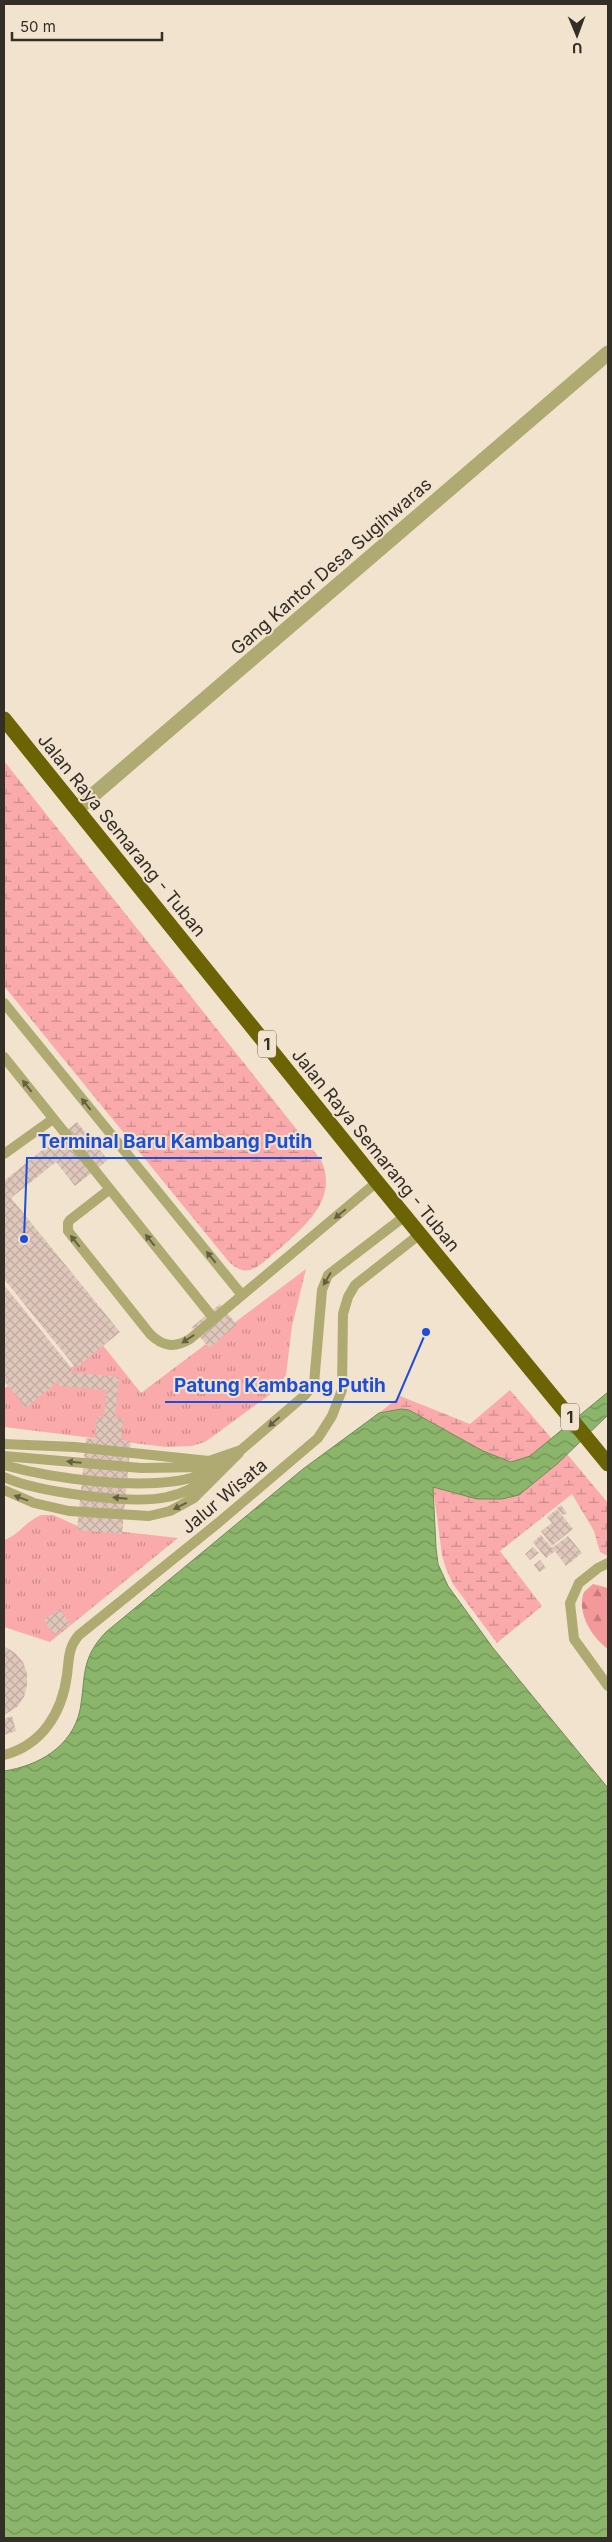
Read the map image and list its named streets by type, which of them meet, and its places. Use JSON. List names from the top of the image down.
{
  "streets": {
    "highway": ["Jalan Raya Semarang - Tuban", "1"],
    "street": ["Gang Kantor Desa Sugihwaras"],
    "lane": ["Jalur Wisata"]
  },
  "crossings": [
    ["Gang Kantor Desa Sugihwaras", "Jalan Raya Semarang - Tuban"],
    ["Jalan Raya Semarang - Tuban", "Jalur Wisata"]
  ],
  "places": ["Terminal Baru Kambang Putih", "Patung Kambang Putih"],
  "scale_bar": "50 m",
  "north": "bottom"
}
